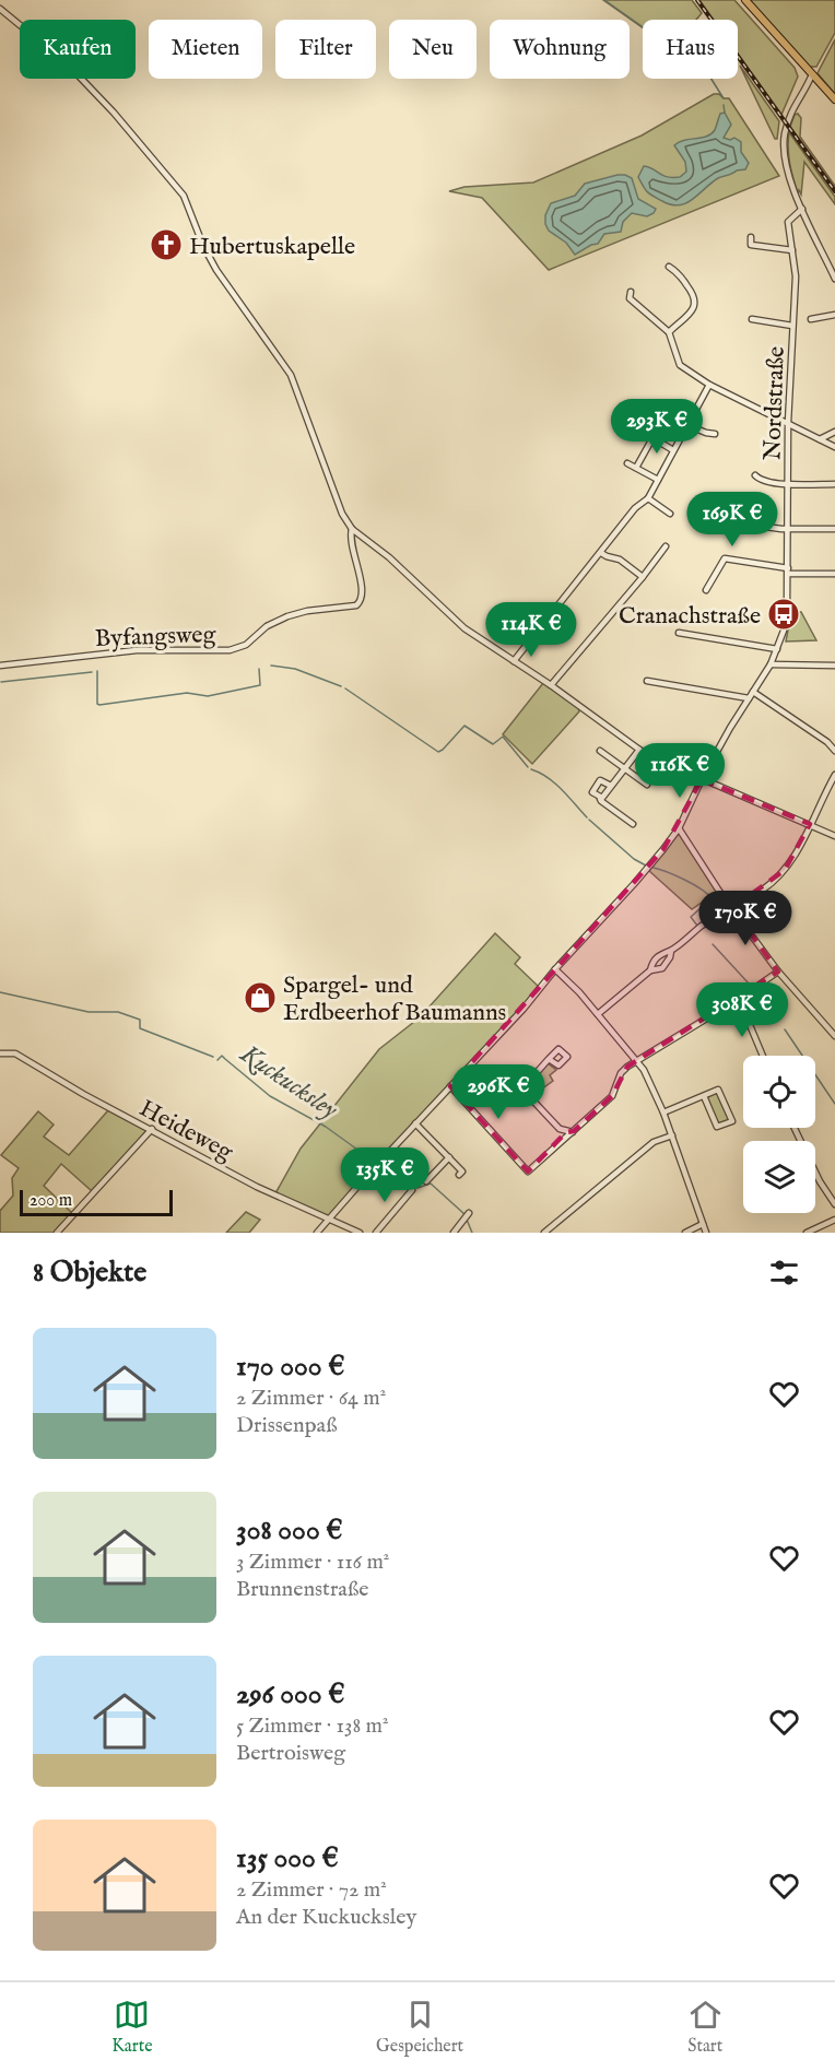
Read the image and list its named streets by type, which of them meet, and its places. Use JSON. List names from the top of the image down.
{
  "streets": {
    "street": ["Nordstraße", "Byfangsweg", "Heideweg"]
  },
  "crossings": [
    ["Nordstraße", "Heideweg"]
  ],
  "water": ["Kuckucksley"],
  "places": {
    "church": ["Hubertuskapelle"],
    "bus stop": ["Cranachstraße"],
    "shop": ["Spargel- und Erdbeerhof Baumanns"]
  },
  "scale_bar": "200 m",
  "page": {
    "chip": [
      "Kaufen",
      "Mieten",
      "Filter",
      "Neu",
      "Wohnung",
      "Haus"
    ],
    "price": [
      "293K €",
      "169K €",
      "114K €",
      "116K €",
      "170K €",
      "308K €",
      "296K €",
      "135K €"
    ],
    "scale": "200 m",
    "heading": "8 Objekte",
    "list": [
      {
        "name": "170 000 €",
        "note": "2 Zimmer · 64 m² · Drissenpaß"
      },
      {
        "name": "308 000 €",
        "note": "3 Zimmer · 116 m² · Brunnenstraße"
      },
      {
        "name": "296 000 €",
        "note": "5 Zimmer · 138 m² · Bertroisweg"
      },
      {
        "name": "135 000 €",
        "note": "2 Zimmer · 72 m² · An der Kuckucksley"
      }
    ],
    "tabs": ["Karte", "Gespeichert", "Start"]
  }
}
